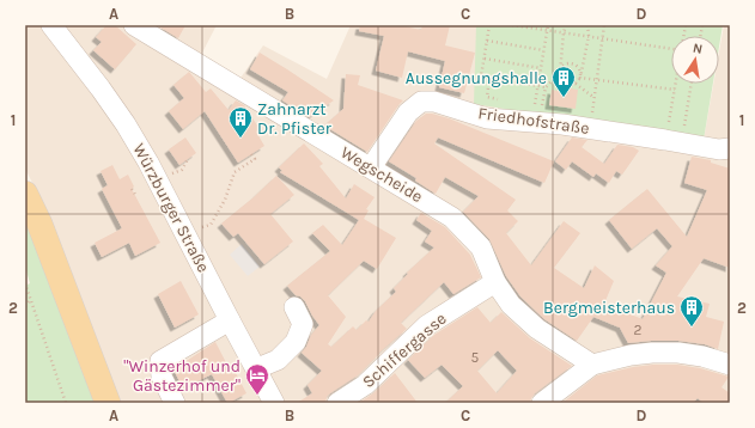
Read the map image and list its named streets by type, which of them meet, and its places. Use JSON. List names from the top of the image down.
{
  "streets": {
    "street": [
      "Friedhofstraße",
      "Wegscheide",
      "Würzburger Straße",
      "Schiffergasse"
    ]
  },
  "crossings": [
    ["Friedhofstraße", "Wegscheide"],
    ["Wegscheide", "Schiffergasse"]
  ],
  "places": {
    "building": ["Aussegnungshalle", "Zahnarzt Dr. Pfister", "Bergmeisterhaus"],
    "hotel": ["\"Winzerhof und Gästezimmer\""]
  },
  "house_numbers": ["2", "5"],
  "north": "top",
  "grid": {
    "columns": [
      "A",
      "B",
      "C",
      "D"
    ],
    "rows": ["1", "2"]
  }
}
